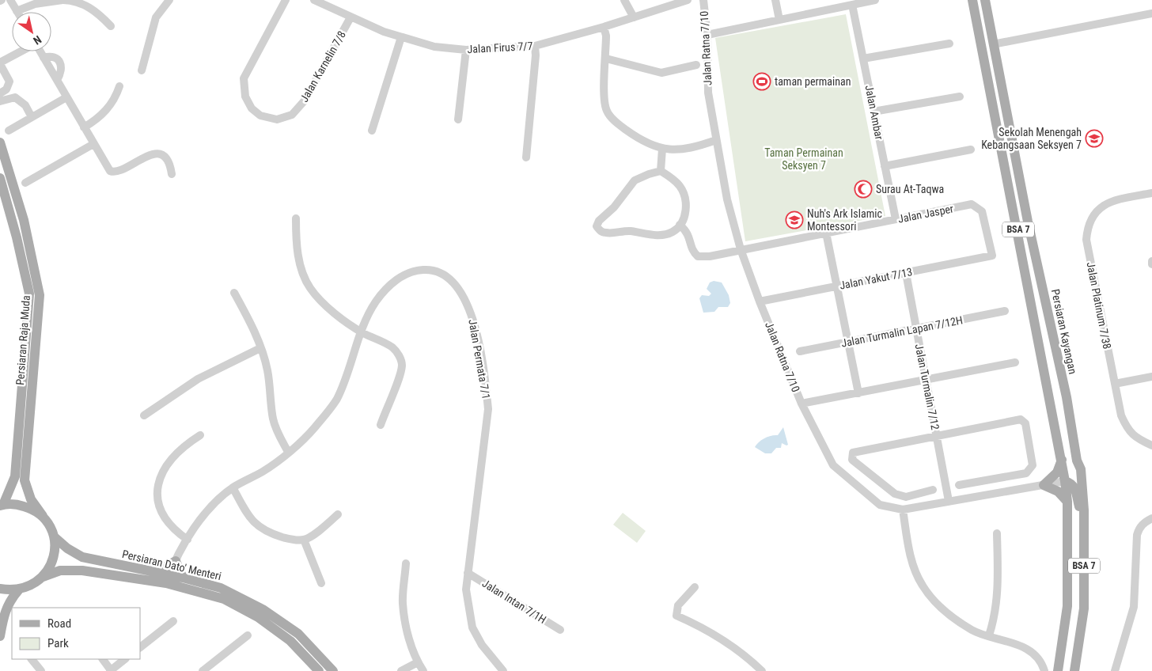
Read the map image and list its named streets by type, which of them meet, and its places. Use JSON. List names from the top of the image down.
{
  "streets": {
    "main road": [
      "BSA 7",
      "Persiaran Kayangan",
      "Persiaran Raja Muda",
      "Persiaran Dato' Menteri"
    ],
    "street": [
      "Jalan Firus 7/7",
      "Jalan Ratna 7/10",
      "Jalan Karnelin 7/8",
      "Jalan Ambar",
      "Jalan Jasper",
      "Jalan Yakut 7/13",
      "Jalan Platinum 7/38",
      "Jalan Turmalin Lapan 7/12H",
      "Jalan Permata 7/1",
      "Jalan Turmalin 7/12",
      "Jalan Intan 7/1H"
    ]
  },
  "crossings": [
    ["Jalan Firus 7/7", "Jalan Karnelin 7/8"],
    ["Jalan Ratna 7/10", "Jalan Jasper"],
    ["Jalan Ratna 7/10", "BSA 7"],
    ["Jalan Ratna 7/10", "Jalan Yakut 7/13"],
    ["Jalan Ratna 7/10", "Jalan Turmalin 7/12"],
    ["Jalan Ambar", "Jalan Jasper"],
    ["Jalan Jasper", "Jalan Yakut 7/13"],
    ["Jalan Yakut 7/13", "Jalan Turmalin 7/12"],
    ["Jalan Turmalin Lapan 7/12H", "Jalan Turmalin 7/12"],
    ["Persiaran Raja Muda", "Persiaran Dato' Menteri"],
    ["Jalan Permata 7/1", "Persiaran Dato' Menteri"],
    ["Jalan Permata 7/1", "Jalan Intan 7/1H"]
  ],
  "parks": ["Taman Permainan Seksyen 7"],
  "places": {
    "sports": ["taman permainan"],
    "school or university": ["Sekolah Menengah Kebangsaan Seksyen 7", "Nuh's Ark Islamic Montessori"],
    "mosque": ["Surau At-Taqwa"]
  },
  "legend": ["Road", "Park"],
  "north": "bottom right"
}
